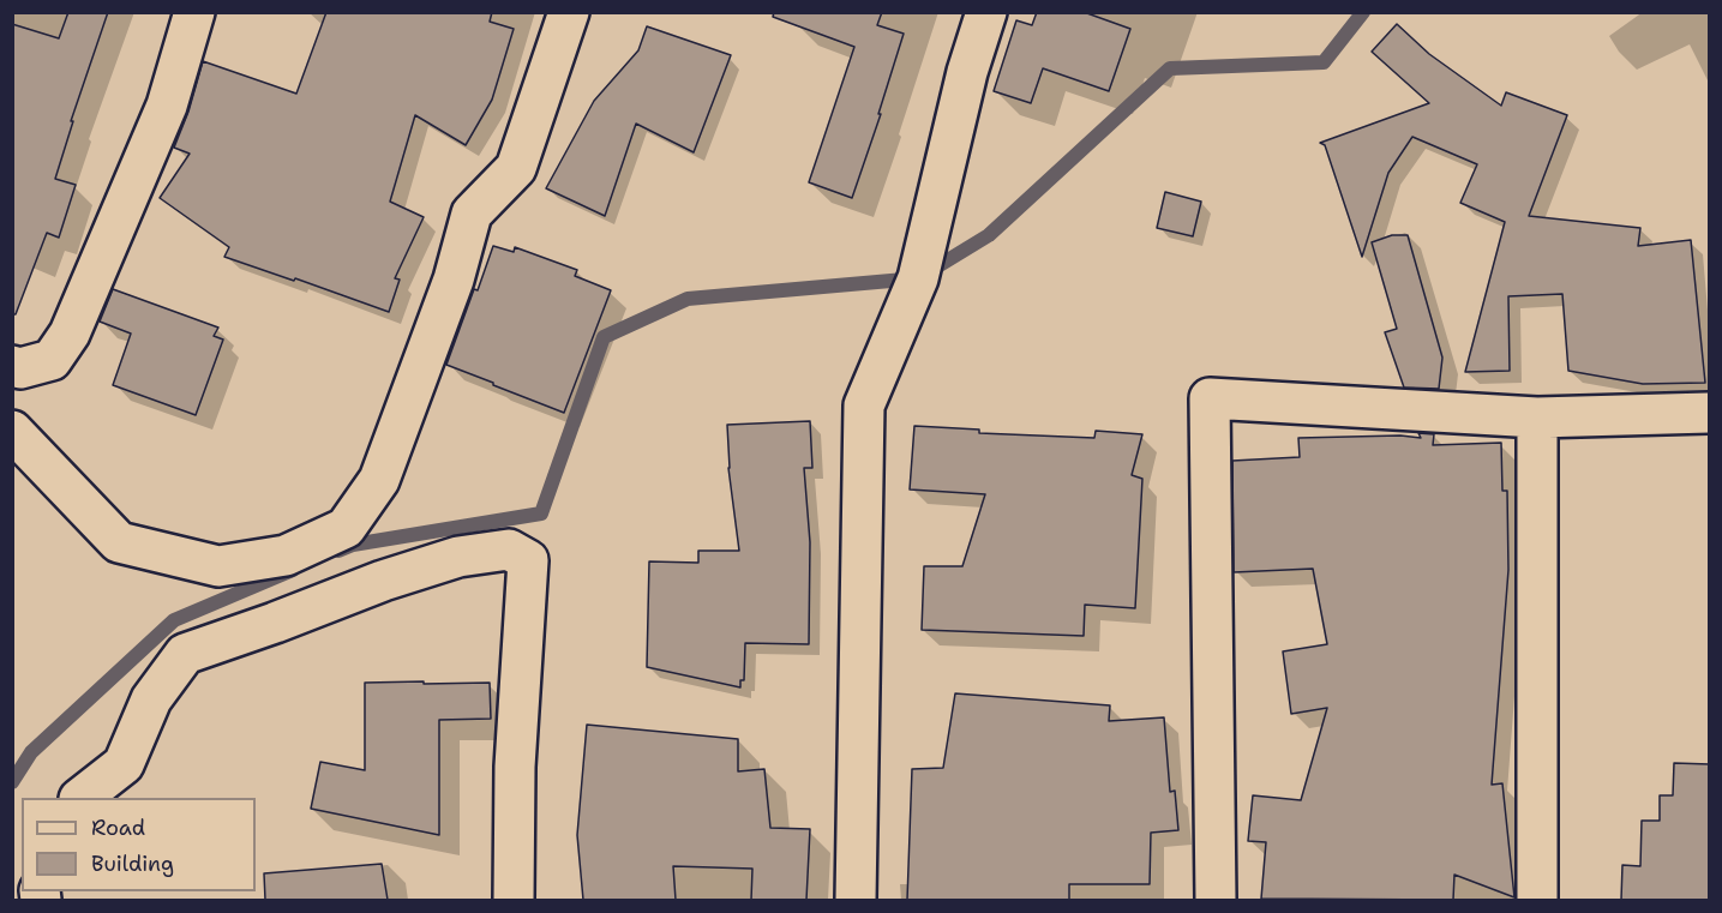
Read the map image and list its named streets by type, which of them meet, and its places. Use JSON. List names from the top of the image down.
{
  "legend": ["Road", "Building"]
}
